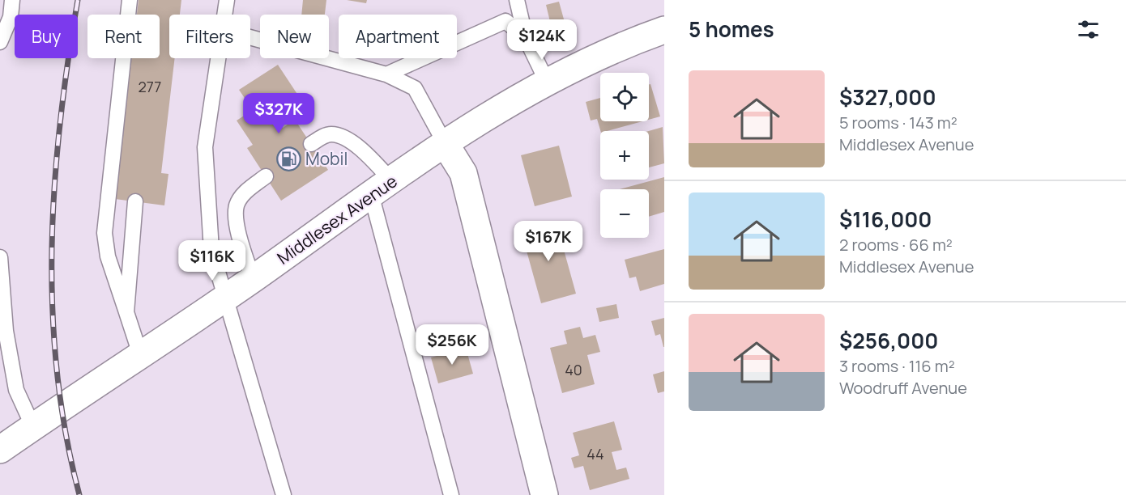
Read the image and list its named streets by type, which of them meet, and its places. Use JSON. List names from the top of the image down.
{
  "streets": {
    "main road": ["Middlesex Avenue"]
  },
  "places": {
    "fuel station": ["Mobil"]
  },
  "house_numbers": ["277", "40", "44"],
  "page": {
    "heading": "5 homes",
    "chip": [
      "Buy",
      "Rent",
      "Filters",
      "New",
      "Apartment"
    ],
    "price": [
      "$124K",
      "$327K",
      "$167K",
      "$116K",
      "$256K"
    ],
    "list": [
      {
        "name": "$327,000",
        "note": "5 rooms · 143 m² · Middlesex Avenue"
      },
      {
        "name": "$116,000",
        "note": "2 rooms · 66 m² · Middlesex Avenue"
      },
      {
        "name": "$256,000",
        "note": "3 rooms · 116 m² · Woodruff Avenue"
      }
    ],
    "map_buttons": ["+", "−"]
  }
}
